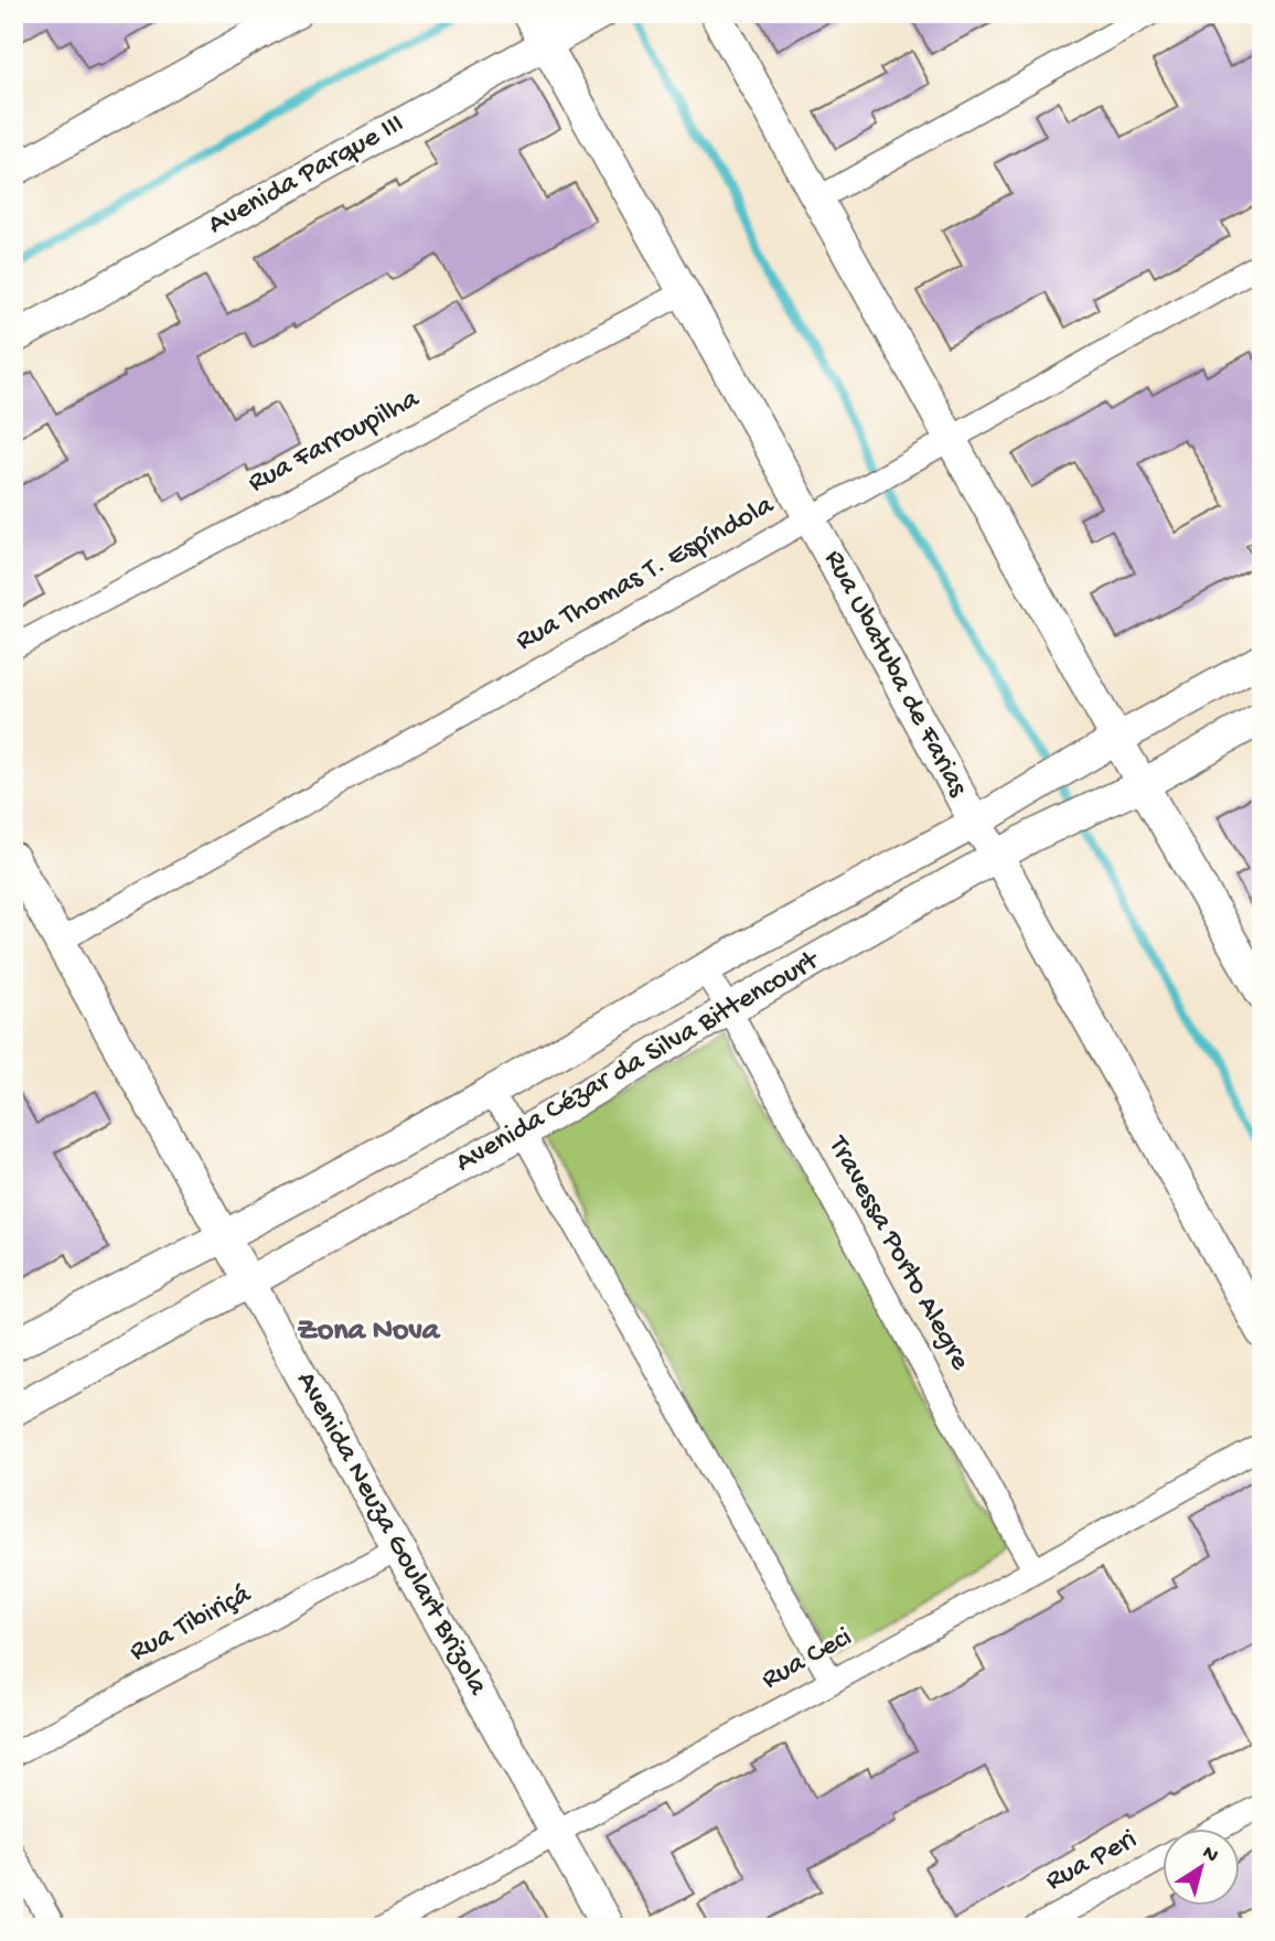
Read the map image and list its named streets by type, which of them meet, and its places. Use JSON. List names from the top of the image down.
{
  "streets": {
    "street": [
      "Avenida Parque III",
      "Rua Farroupilha",
      "Rua Thomas T. Espíndola",
      "Rua Ubatuba de Farias",
      "Avenida Cézar da Silva Bittencourt",
      "Travessa Porto Alegre",
      "Avenida Neuza Goulart Brizola",
      "Rua Tibiriçá",
      "Rua Ceci",
      "Rua Peri"
    ]
  },
  "crossings": [
    ["Avenida Parque III", "Rua Ubatuba de Farias"],
    ["Rua Farroupilha", "Rua Ubatuba de Farias"],
    ["Rua Thomas T. Espíndola", "Rua Ubatuba de Farias"],
    ["Rua Thomas T. Espíndola", "Avenida Neuza Goulart Brizola"],
    ["Rua Ubatuba de Farias", "Avenida Cézar da Silva Bittencourt"],
    ["Avenida Cézar da Silva Bittencourt", "Travessa Porto Alegre"],
    ["Avenida Cézar da Silva Bittencourt", "Avenida Neuza Goulart Brizola"],
    ["Travessa Porto Alegre", "Rua Ceci"],
    ["Avenida Neuza Goulart Brizola", "Rua Tibiriçá"],
    ["Avenida Neuza Goulart Brizola", "Rua Ceci"]
  ],
  "districts": ["Zona Nova"],
  "north": "top right"
}
